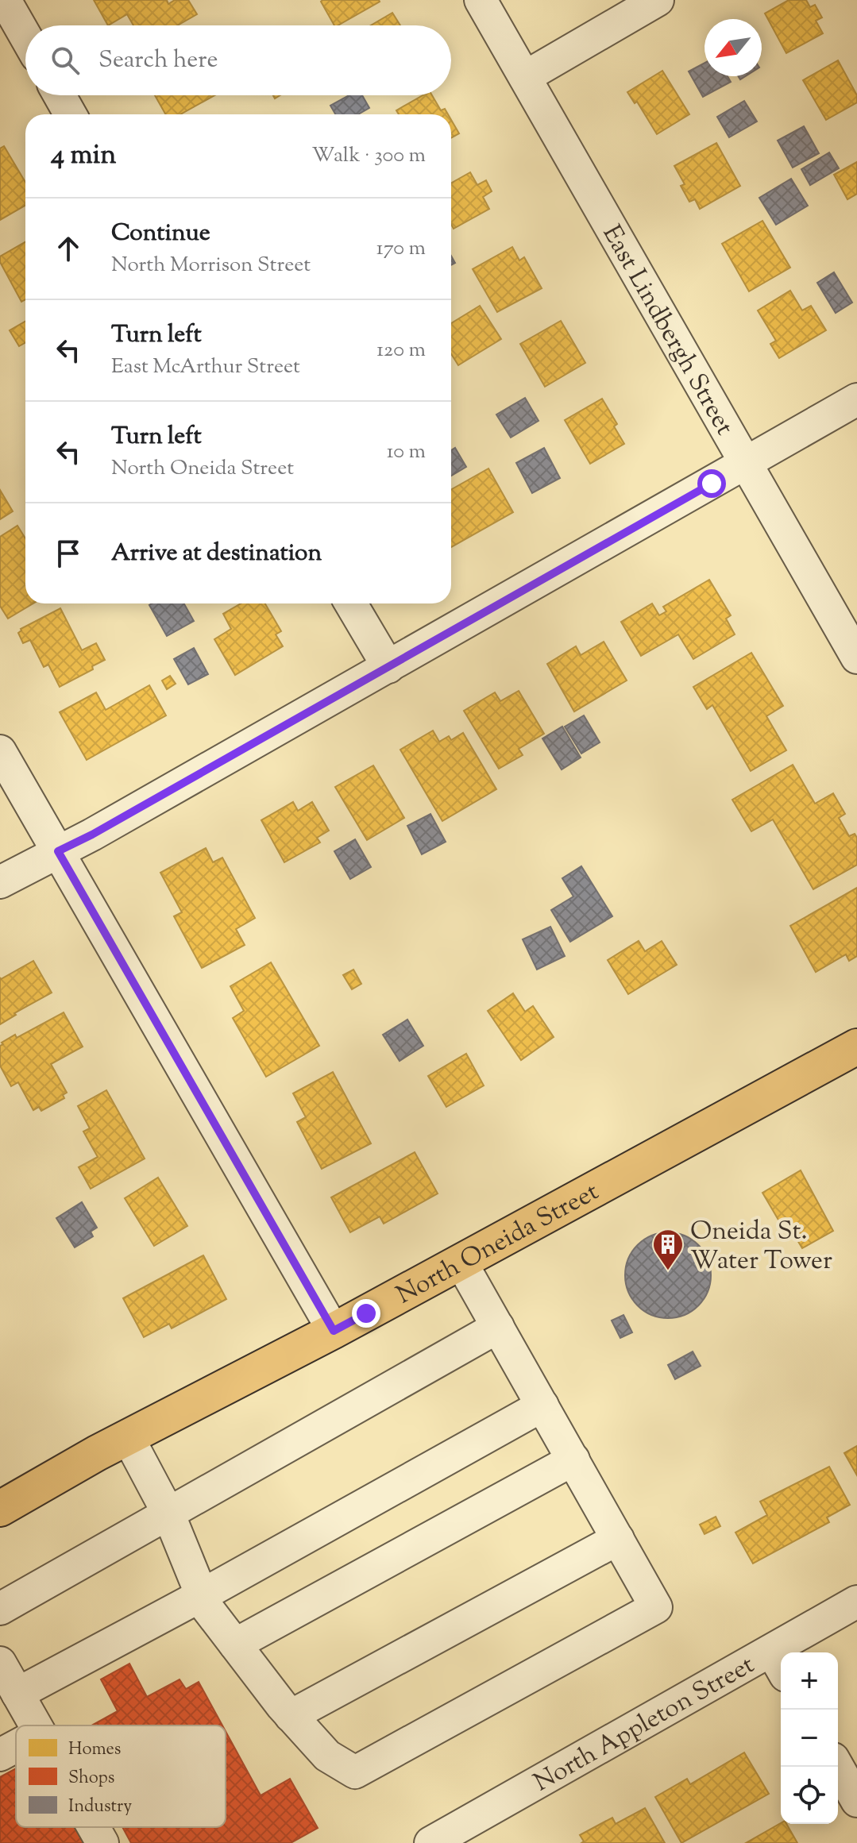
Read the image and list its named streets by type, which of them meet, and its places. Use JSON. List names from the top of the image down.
{
  "streets": {
    "main road": ["North Oneida Street"],
    "street": ["East Lindbergh Street", "North Appleton Street"]
  },
  "places": {
    "building": ["Oneida St. Water Tower"]
  },
  "legend": ["Homes", "Shops", "Industry"],
  "north": "bottom left",
  "page": {
    "search": "Search here",
    "heading": ["4 min", "Walk · 300 m"],
    "list": [
      ["Continue", "North Morrison Street", "170 m"],
      ["Turn left", "East McArthur Street", "120 m"],
      ["Turn left", "North Oneida Street", "10 m"],
      "Arrive at destination"
    ],
    "map_buttons": ["+", "−"]
  }
}
